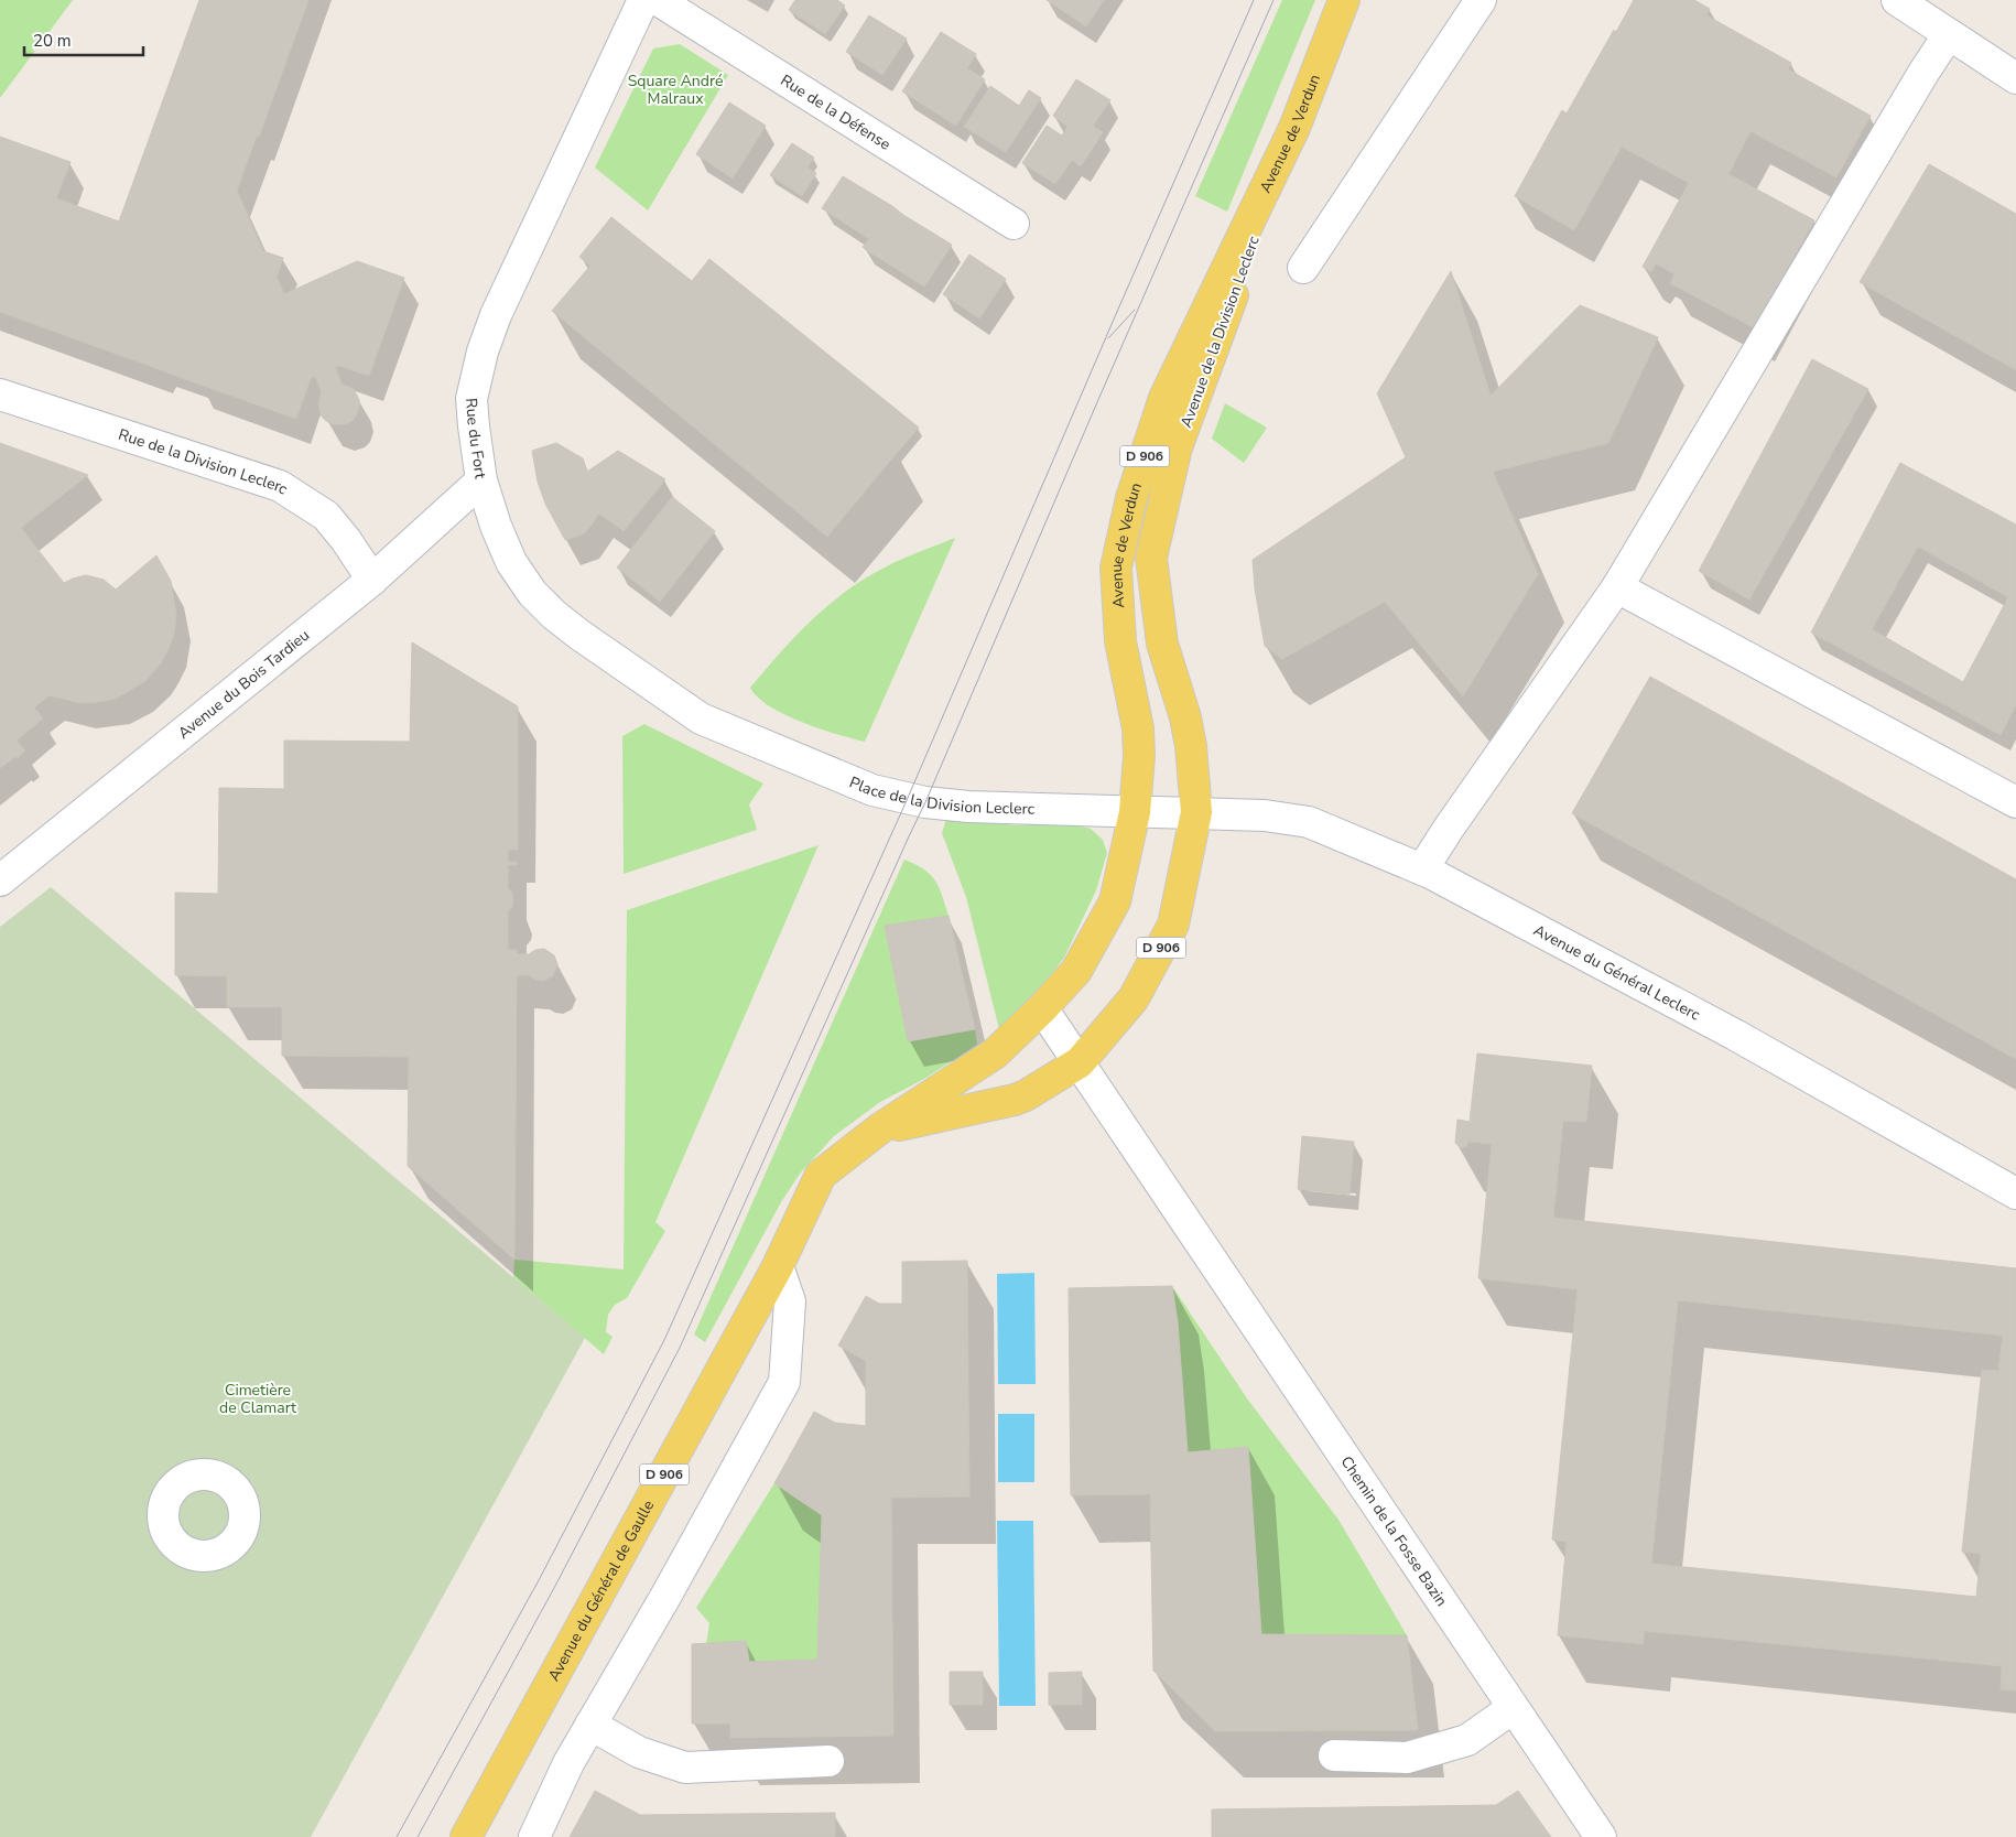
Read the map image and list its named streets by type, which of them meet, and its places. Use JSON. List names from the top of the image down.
{
  "streets": {
    "main road": [
      "Avenue de Verdun",
      "Avenue de la Division Leclerc",
      "D 906",
      "Avenue du Général de Gaulle"
    ],
    "street": [
      "Rue de la Défense",
      "Rue du Fort",
      "Rue de la Division Leclerc",
      "Avenue du Bois Tardieu",
      "Place de la Division Leclerc",
      "Avenue du Général Leclerc",
      "Chemin de la Fosse Bazin"
    ]
  },
  "crossings": [
    ["Avenue de Verdun", "Avenue de la Division Leclerc"],
    ["Avenue de Verdun", "Place de la Division Leclerc"],
    ["Avenue de Verdun", "Chemin de la Fosse Bazin"],
    ["Avenue de Verdun", "Avenue du Général de Gaulle"],
    ["Avenue de la Division Leclerc", "Place de la Division Leclerc"],
    ["Avenue de la Division Leclerc", "Avenue du Général Leclerc"],
    ["Avenue de la Division Leclerc", "Chemin de la Fosse Bazin"],
    ["Avenue de la Division Leclerc", "Avenue du Général de Gaulle"],
    ["Rue du Fort", "Avenue du Bois Tardieu"],
    ["Rue du Fort", "Place de la Division Leclerc"],
    ["Rue de la Division Leclerc", "Avenue du Bois Tardieu"],
    ["Place de la Division Leclerc", "Avenue du Général Leclerc"],
    ["Chemin de la Fosse Bazin", "Avenue du Général de Gaulle"]
  ],
  "parks": ["Square André Malraux", "Cimetière de Clamart"],
  "scale_bar": "20 m"
}
